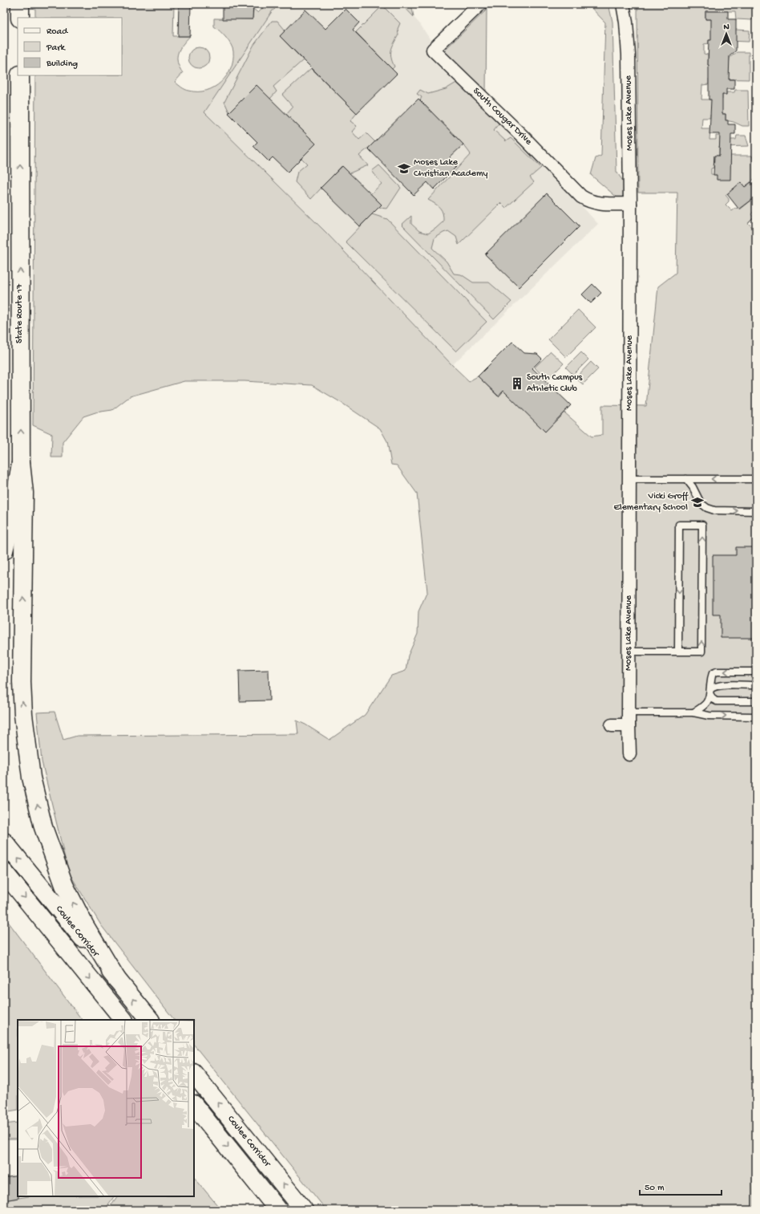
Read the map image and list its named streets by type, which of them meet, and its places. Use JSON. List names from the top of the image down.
{
  "streets": {
    "highway": ["State Route 17", "Coulee Corridor"],
    "street": ["Moses Lake Avenue", "South Cougar Drive"]
  },
  "crossings": [
    ["Moses Lake Avenue", "South Cougar Drive"]
  ],
  "one_way": ["State Route 17"],
  "places": {
    "school or university": ["Moses Lake Christian Academy", "Vicki Groff Elementary School"],
    "building": ["South Campus Athletic Club"]
  },
  "legend": ["Road", "Park", "Building"],
  "scale_bar": "50 m",
  "north": "top"
}
